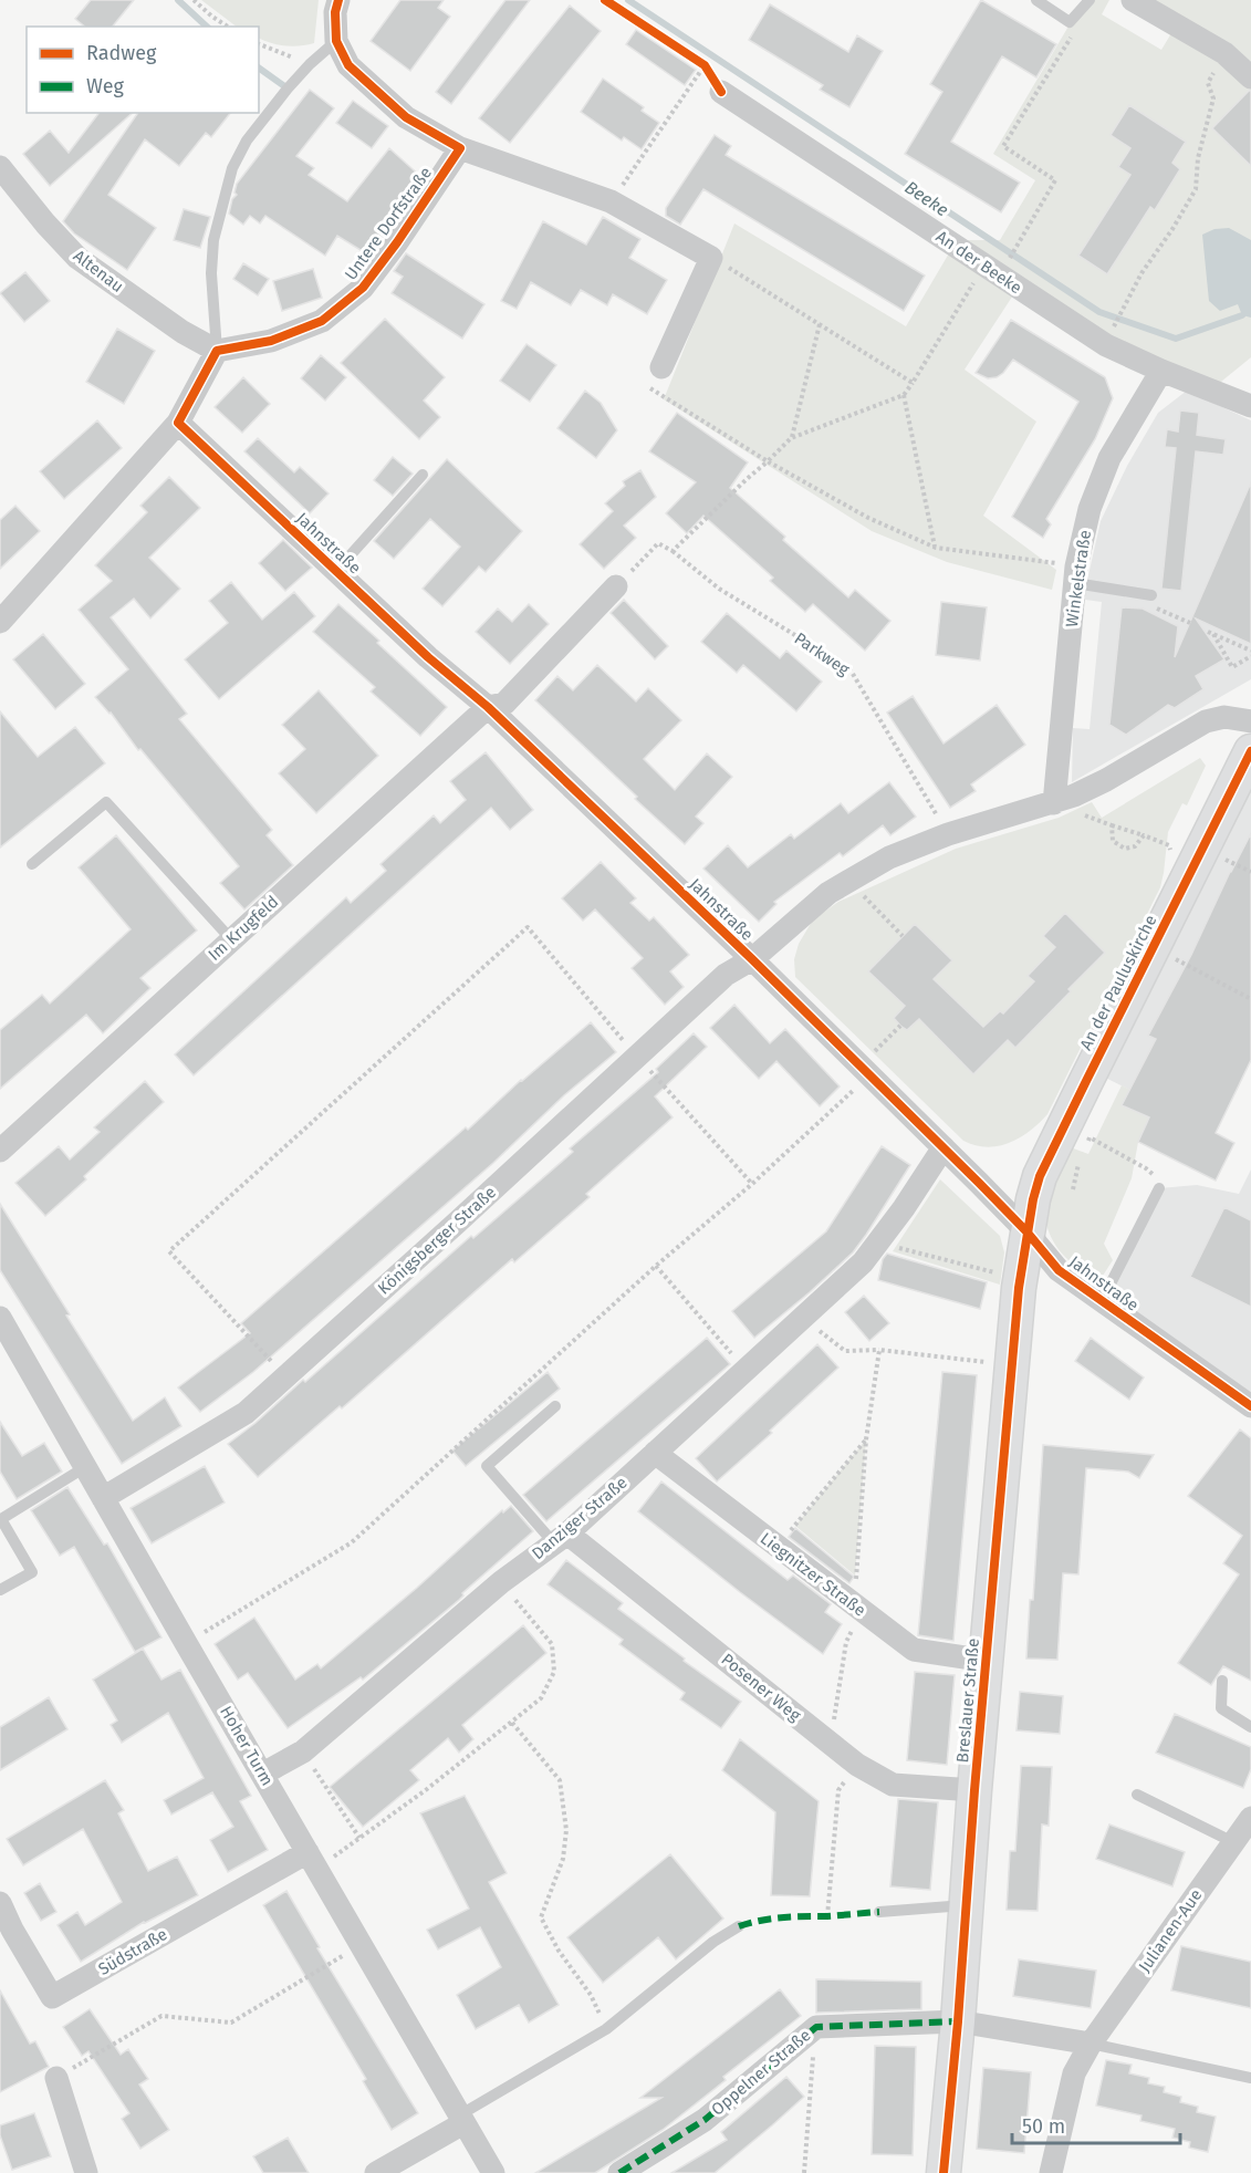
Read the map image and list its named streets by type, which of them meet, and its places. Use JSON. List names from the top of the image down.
{
  "streets": {
    "street": [
      "Untere Dorfstraße",
      "An der Beeke",
      "Altenau",
      "Jahnstraße",
      "Winkelstraße",
      "Im Krugfeld",
      "An der Pauluskirche",
      "Königsberger Straße",
      "Danziger Straße",
      "Liegnitzer Straße",
      "Posener Weg",
      "Breslauer Straße",
      "Hoher Turm",
      "Julianen-Aue",
      "Südstraße",
      "Oppelner Straße"
    ],
    "path": ["Parkweg"]
  },
  "crossings": [
    ["Untere Dorfstraße", "Altenau"],
    ["An der Beeke", "Winkelstraße"],
    ["Jahnstraße", "Im Krugfeld"],
    ["Jahnstraße", "An der Pauluskirche"],
    ["Jahnstraße", "Königsberger Straße"],
    ["Jahnstraße", "Danziger Straße"],
    ["Jahnstraße", "Breslauer Straße"],
    ["An der Pauluskirche", "Breslauer Straße"],
    ["Königsberger Straße", "Hoher Turm"],
    ["Danziger Straße", "Liegnitzer Straße"],
    ["Danziger Straße", "Posener Weg"],
    ["Danziger Straße", "Hoher Turm"],
    ["Liegnitzer Straße", "Breslauer Straße"],
    ["Posener Weg", "Breslauer Straße"],
    ["Breslauer Straße", "Oppelner Straße"],
    ["Hoher Turm", "Südstraße"]
  ],
  "water": ["Beeke"],
  "legend": ["Radweg", "Weg"],
  "scale_bar": "50 m"
}
